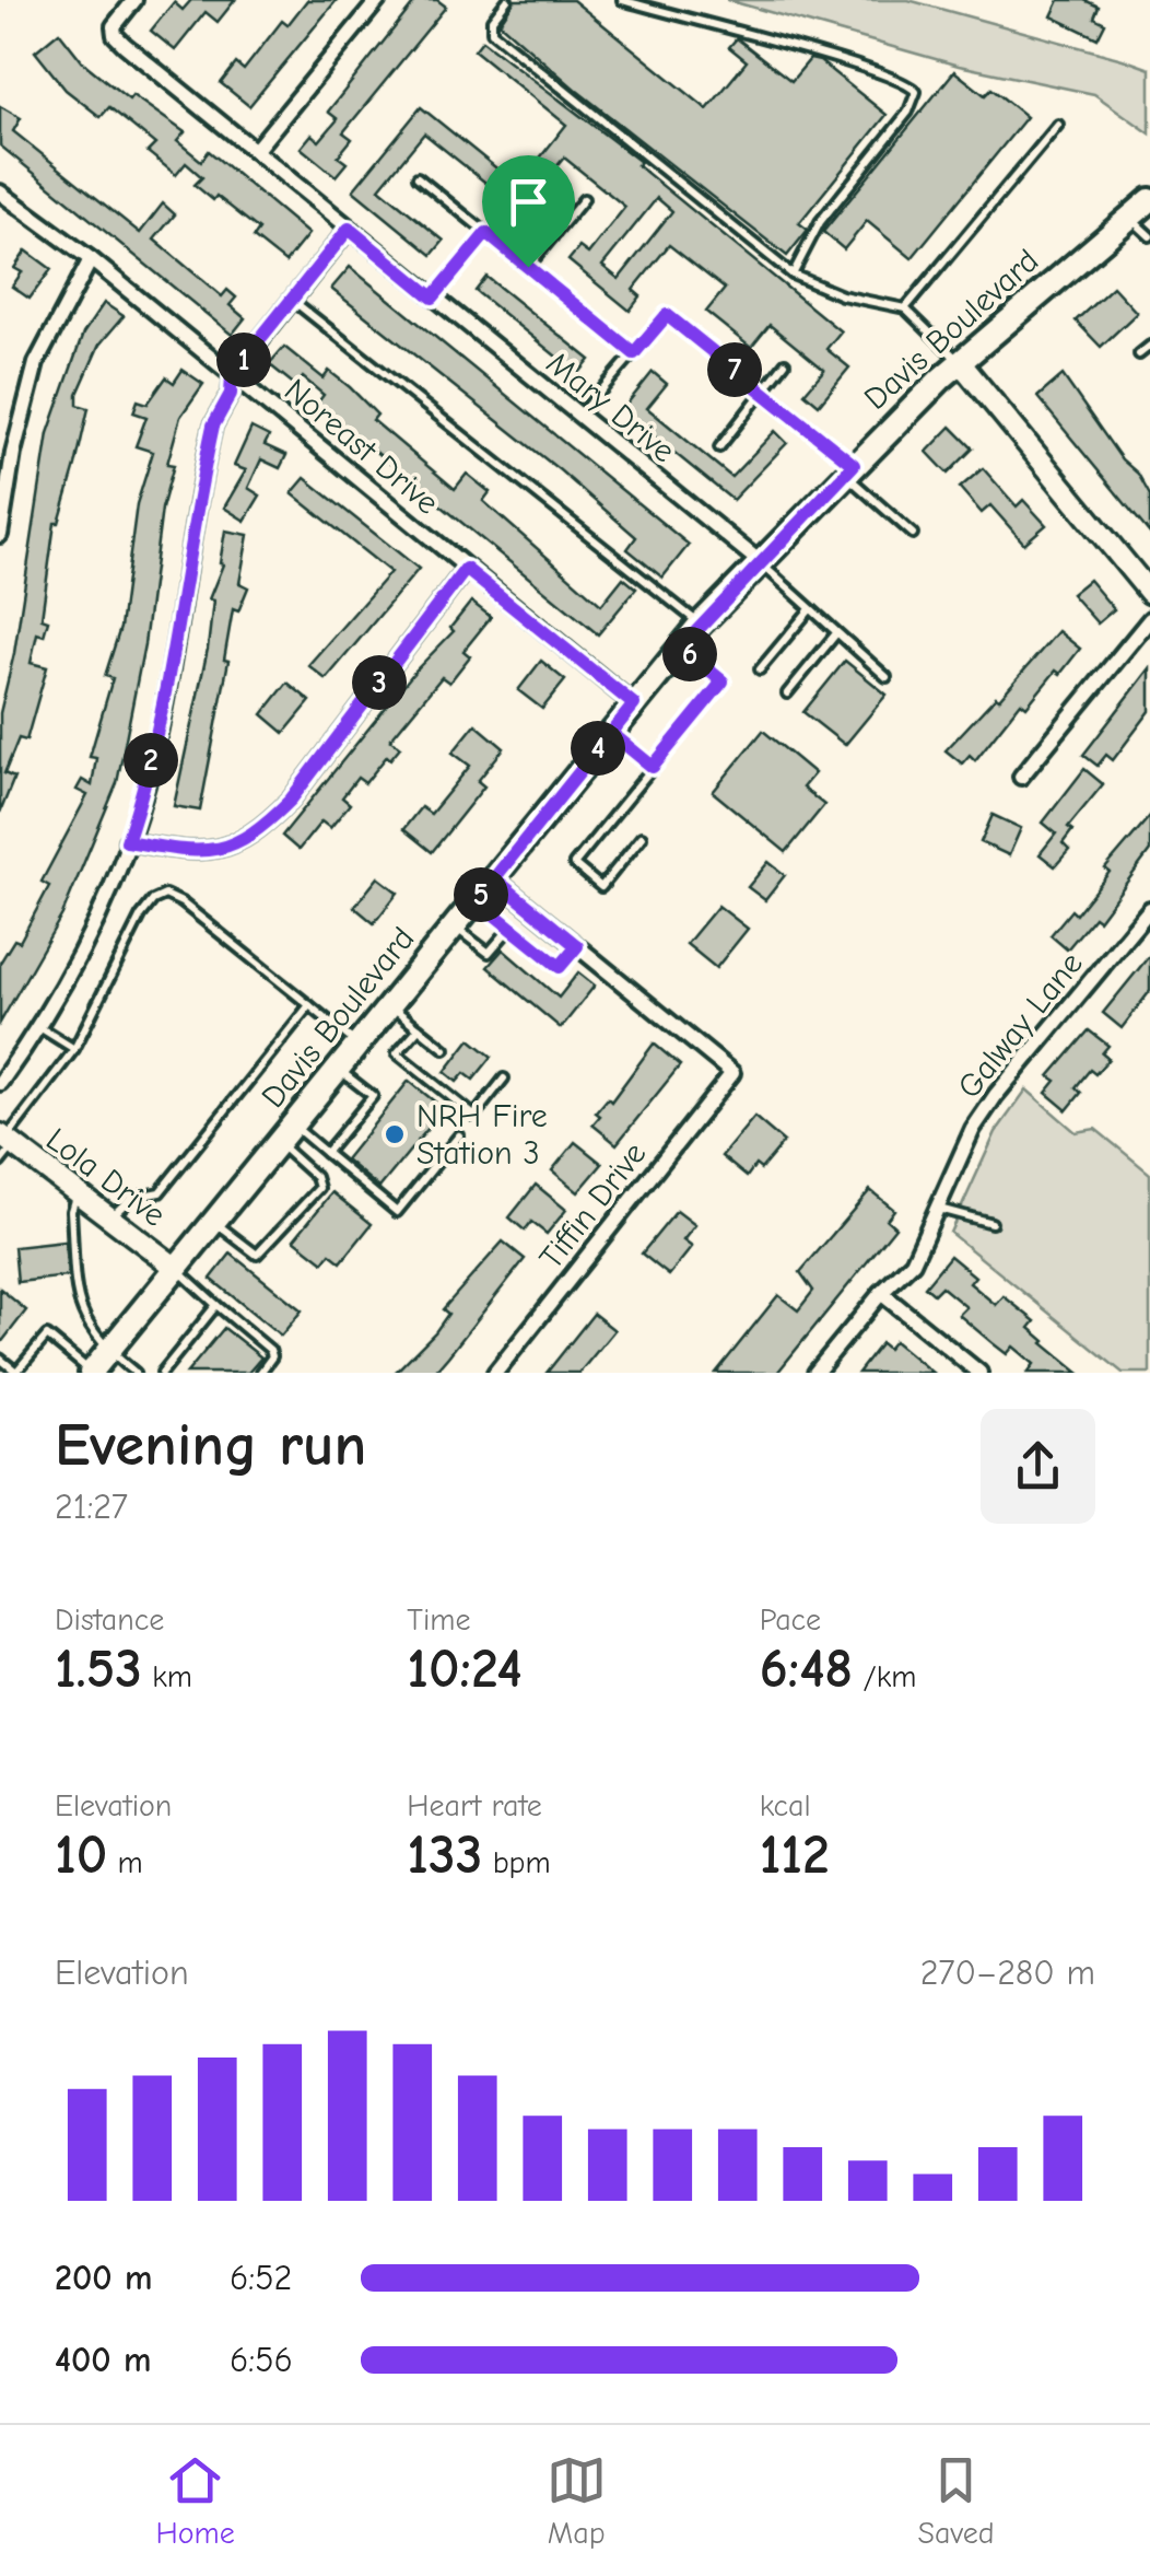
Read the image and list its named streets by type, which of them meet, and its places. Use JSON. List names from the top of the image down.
{
  "streets": {
    "main road": ["Davis Boulevard"],
    "street": [
      "Mary Drive",
      "Noreast Drive",
      "Galway Lane",
      "Lola Drive",
      "Tiffin Drive"
    ]
  },
  "crossings": [
    ["Davis Boulevard", "Mary Drive"],
    ["Davis Boulevard", "Noreast Drive"],
    ["Davis Boulevard", "Lola Drive"]
  ],
  "places": ["NRH Fire Station 3"],
  "page": {
    "pins": [
      "1",
      "7",
      "6",
      "3",
      "4",
      "2",
      "5"
    ],
    "heading": ["Evening run", "21:27"],
    "stats": [
      ["Distance", "1.53 km"],
      ["Time", "10:24"],
      ["Pace", "6:48 /km"],
      ["Elevation", "10 m"],
      ["Heart rate", "133 bpm"],
      ["kcal", "112"]
    ],
    "chart": ["Elevation", "270–280 m"],
    "list": [
      {
        "name": "200 m",
        "note": "6:52"
      },
      {
        "name": "400 m",
        "note": "6:56"
      }
    ],
    "tabs": ["Home", "Map", "Saved"]
  }
}
